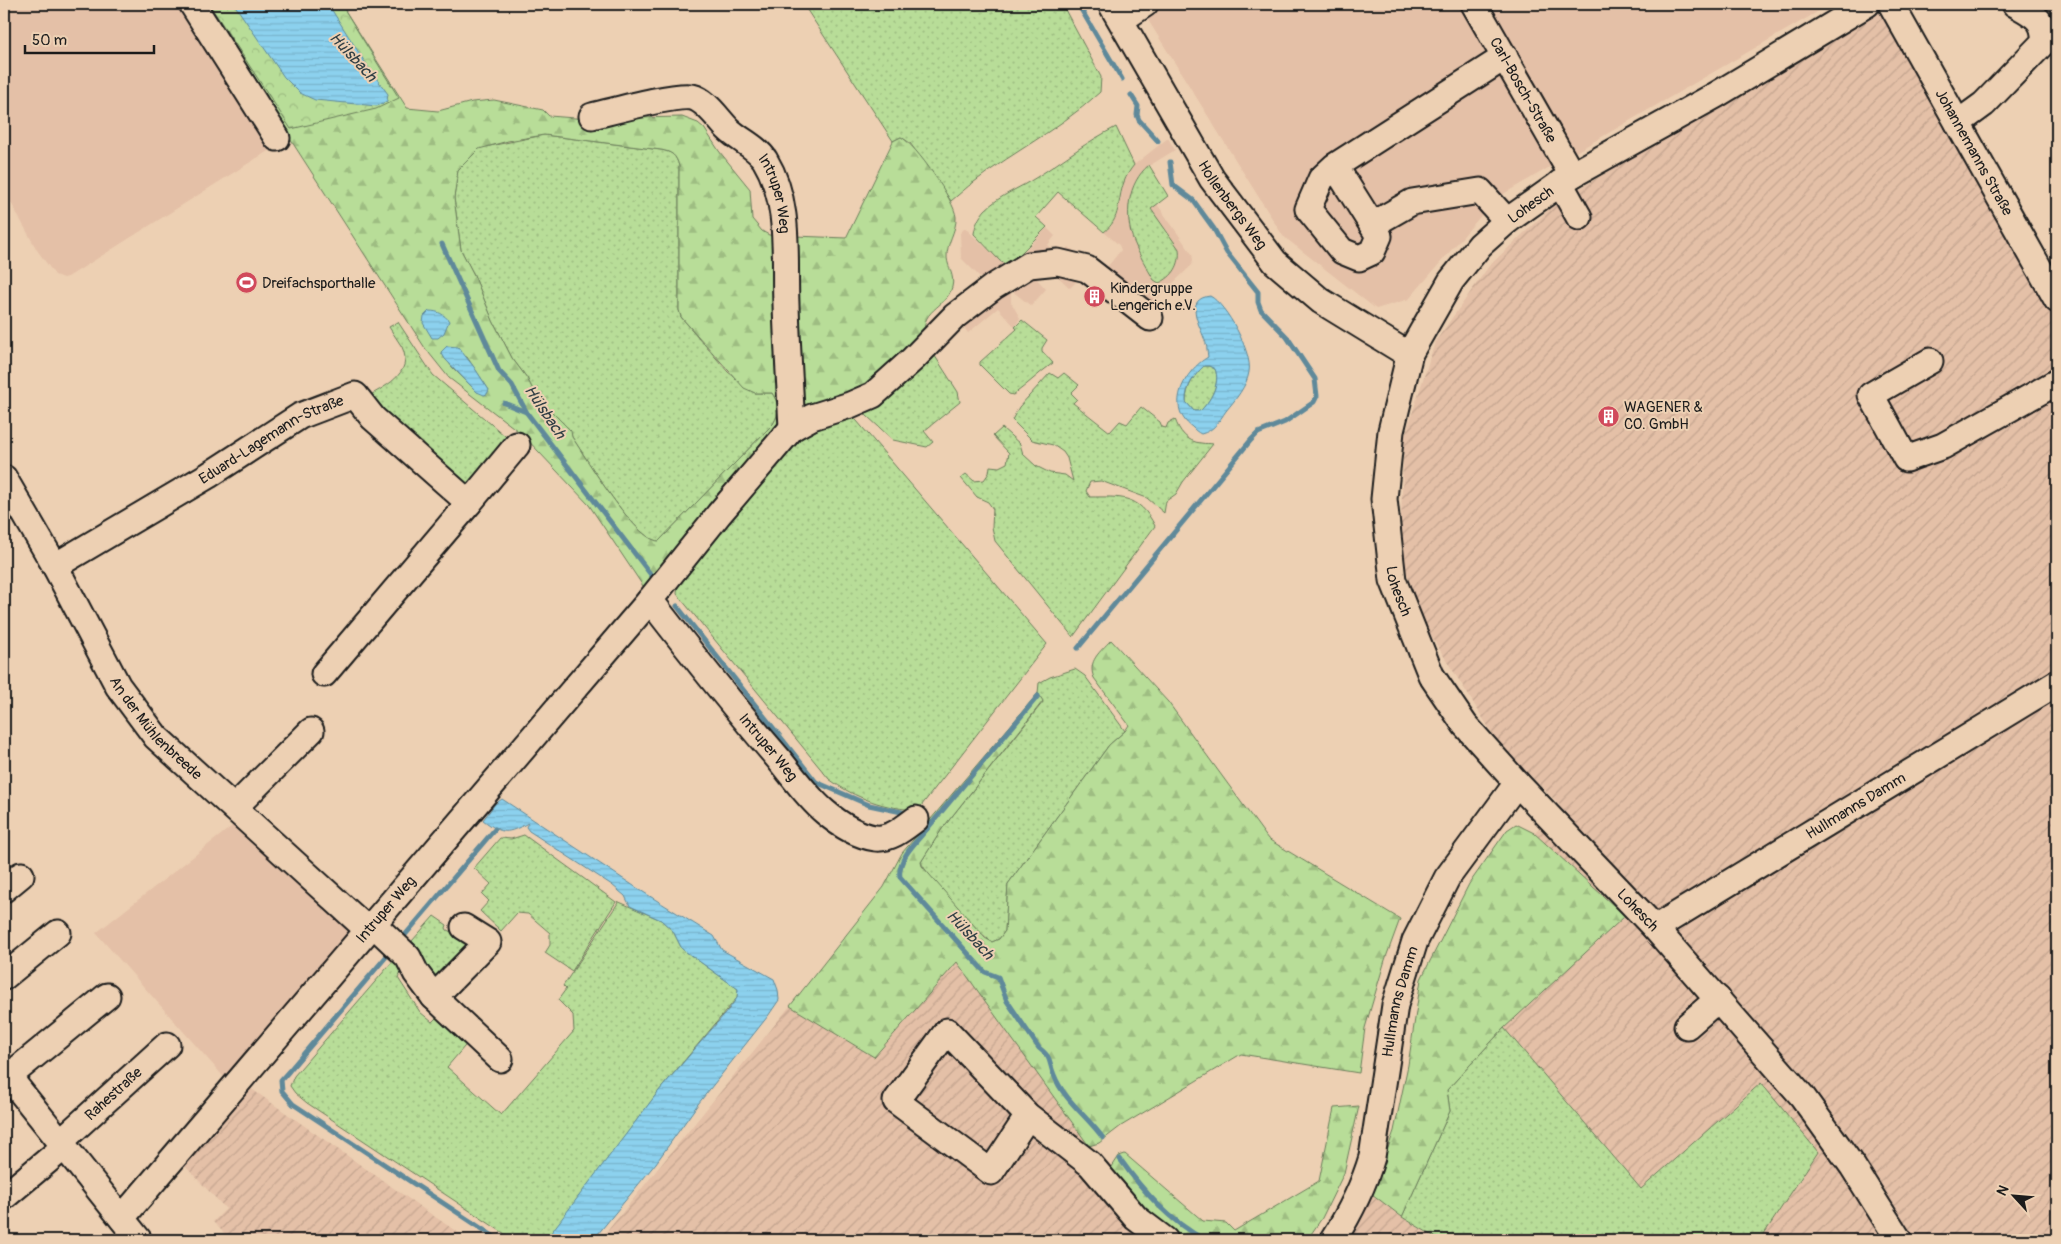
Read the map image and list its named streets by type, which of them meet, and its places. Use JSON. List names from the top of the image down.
{
  "streets": {
    "street": [
      "Carl-Bosch-Straße",
      "Johannemanns Straße",
      "Intruper Weg",
      "Hollenbergs Weg",
      "Lohesch",
      "Eduard-Lagemann-Straße",
      "An der Mühlenbreede",
      "Hullmanns Damm",
      "Rahestraße"
    ]
  },
  "crossings": [
    ["Carl-Bosch-Straße", "Lohesch"],
    ["Intruper Weg", "An der Mühlenbreede"],
    ["Hollenbergs Weg", "Lohesch"],
    ["Lohesch", "Hullmanns Damm"],
    ["Eduard-Lagemann-Straße", "An der Mühlenbreede"]
  ],
  "water": ["Hülsbach"],
  "places": {
    "sports": ["Dreifachsporthalle"],
    "building": ["Kindergruppe Lengerich e.V.", "WAGENER & CO. GmbH"]
  },
  "scale_bar": "50 m",
  "north": "top left"
}
